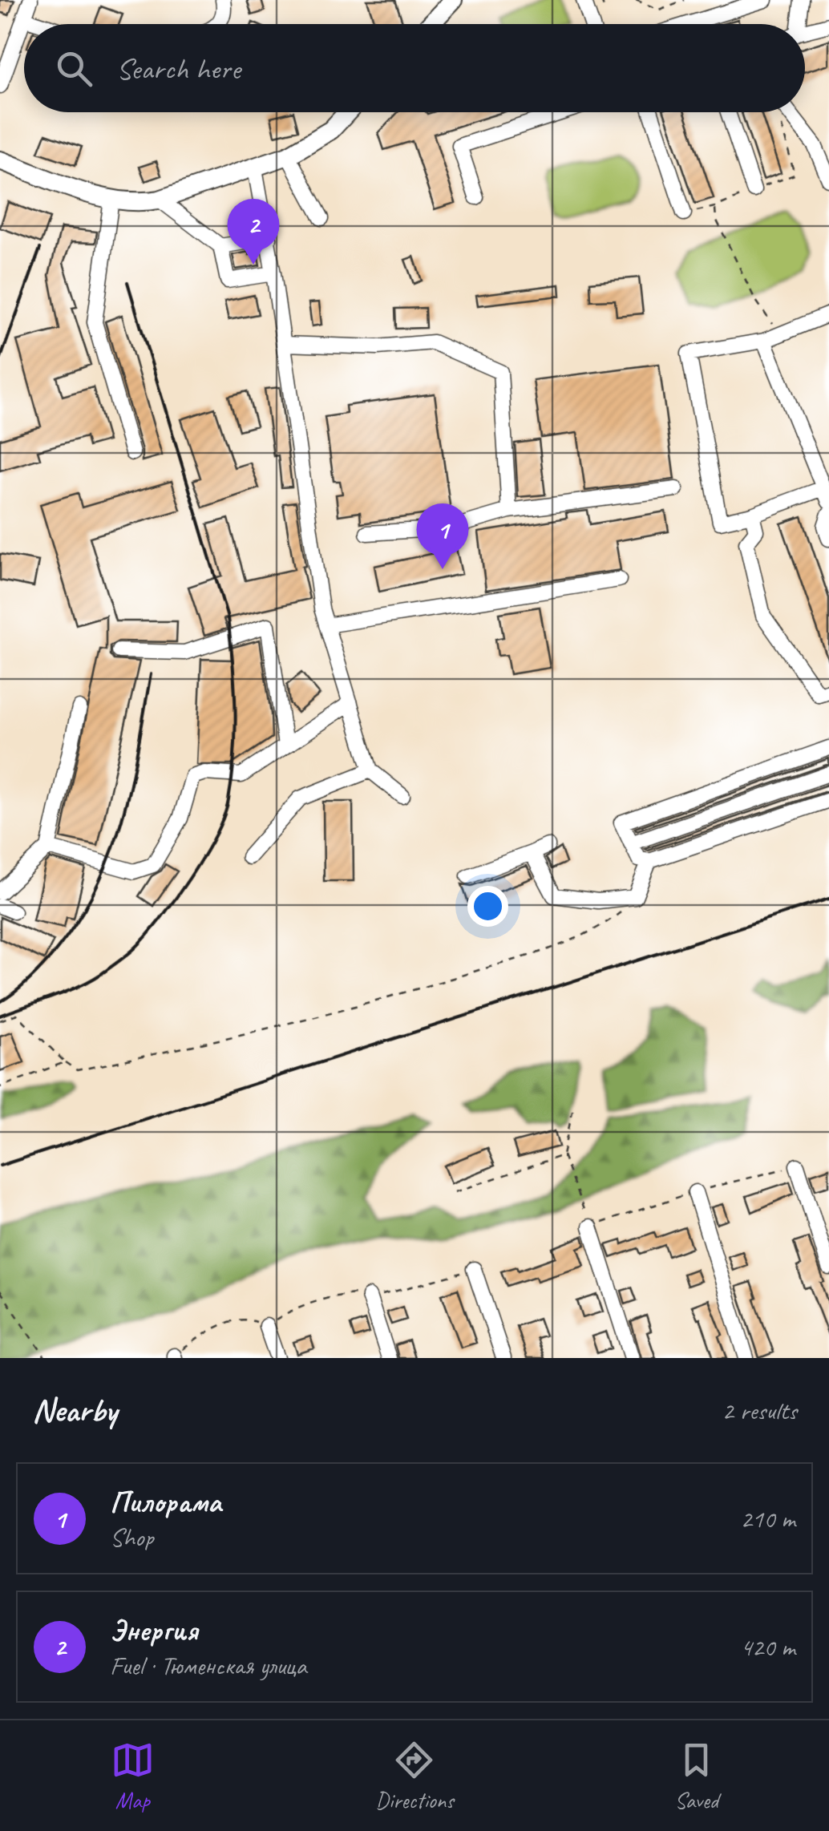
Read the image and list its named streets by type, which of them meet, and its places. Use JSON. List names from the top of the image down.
{
  "page": {
    "search": "Search here",
    "pins": ["2", "1"],
    "heading": ["Nearby", "2 results"],
    "list": [
      {
        "mark": "1",
        "name": "Пилорама",
        "note": "Shop",
        "value": "210 m"
      },
      {
        "mark": "2",
        "name": "Энергия",
        "note": "Fuel · Тюменская улица",
        "value": "420 m"
      }
    ],
    "nav": ["Map", "Directions", "Saved"]
  }
}
